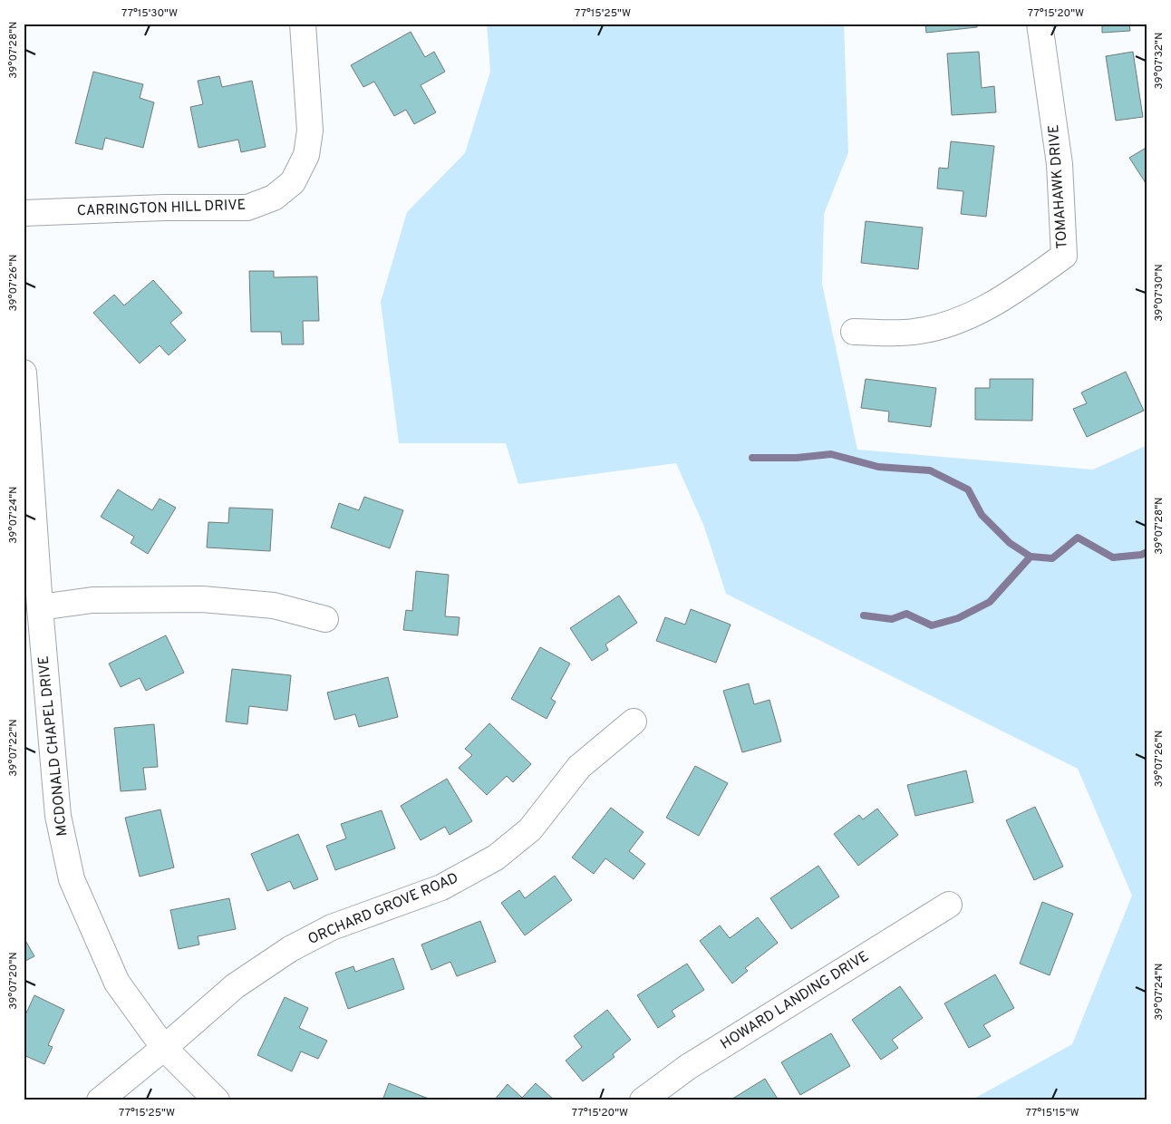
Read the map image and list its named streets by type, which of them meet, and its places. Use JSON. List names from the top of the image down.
{
  "streets": {
    "street": [
      "TOMAHAWK DRIVE",
      "CARRINGTON HILL DRIVE",
      "MCDONALD CHAPEL DRIVE",
      "ORCHARD GROVE ROAD",
      "HOWARD LANDING DRIVE"
    ]
  },
  "crossings": [
    ["MCDONALD CHAPEL DRIVE", "ORCHARD GROVE ROAD"]
  ],
  "coordinates": [
    "77°15'30\"W",
    "77°15'25\"W",
    "77°15'20\"W",
    "39°07'28\"N",
    "39°07'32\"N",
    "39°07'26\"N",
    "39°07'30\"N",
    "39°07'24\"N",
    "39°07'22\"N",
    "39°07'20\"N",
    "77°15'15\"W"
  ]
}
